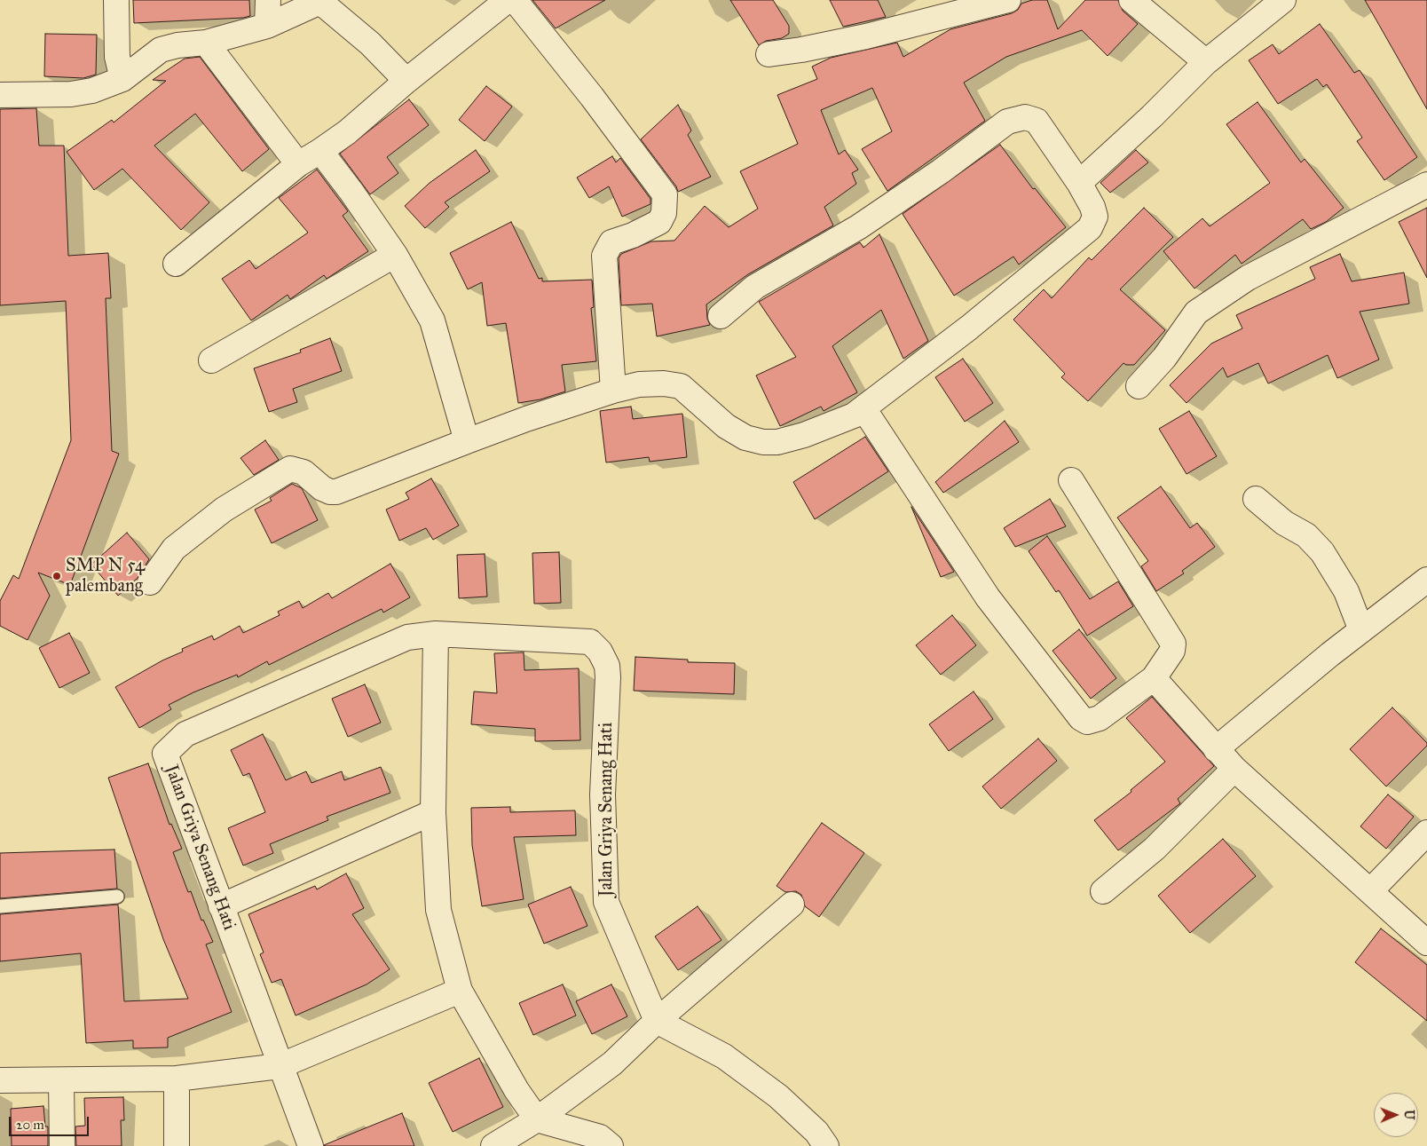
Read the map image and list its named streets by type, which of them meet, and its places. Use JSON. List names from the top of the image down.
{
  "streets": {
    "street": ["Jalan Griya Senang Hati"]
  },
  "places": ["SMP N 54 palembang"],
  "scale_bar": "20 m",
  "north": "right"
}
